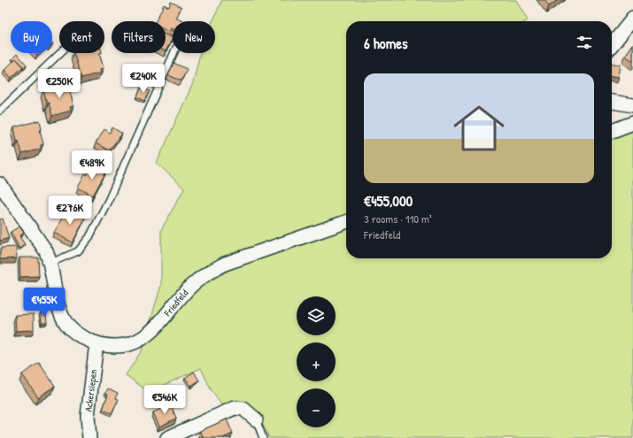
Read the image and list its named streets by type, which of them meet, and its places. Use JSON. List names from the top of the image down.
{
  "streets": {
    "street": ["Friedfeld", "Ackersiepen"]
  },
  "crossings": [
    ["Friedfeld", "Ackersiepen"]
  ],
  "page": {
    "chip": [
      "Buy",
      "Rent",
      "Filters",
      "New"
    ],
    "heading": "6 homes",
    "price": [
      "€240K",
      "€250K",
      "€489K",
      "€276K",
      "€455K",
      "€546K"
    ],
    "list": [
      {
        "name": "€455,000",
        "note": "3 rooms · 110 m² · Friedfeld"
      }
    ],
    "map_buttons": ["+", "−"]
  }
}
